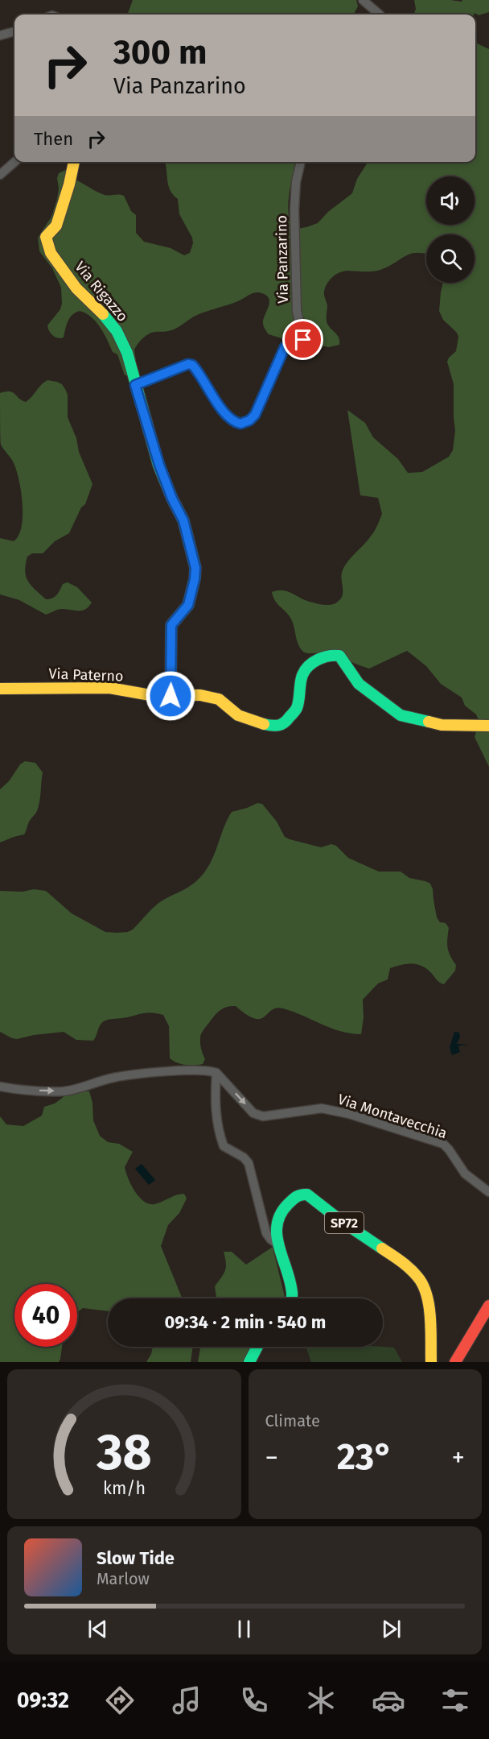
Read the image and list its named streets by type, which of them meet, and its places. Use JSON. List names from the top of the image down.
{
  "streets": {
    "street": [
      "Via Panzarino",
      "Via Rigazzo",
      "Via Paterno",
      "Via Montavecchia",
      "SP72"
    ]
  },
  "crossings": [
    ["Via Panzarino", "Via Rigazzo"],
    ["Via Rigazzo", "Via Paterno"]
  ],
  "one_way": ["Via Montavecchia"],
  "page": {
    "turn": ["300 m", "Via Panzarino"],
    "then": "Then",
    "limit": "40",
    "trip": "09:34 · 2 min · 540 m",
    "tile": "Climate",
    "heat": ["−", "23°", "+"],
    "song": ["Slow Tide", "Marlow"],
    "tabs": "09:32",
    "gauge": ["38", "km/h"]
  }
}
